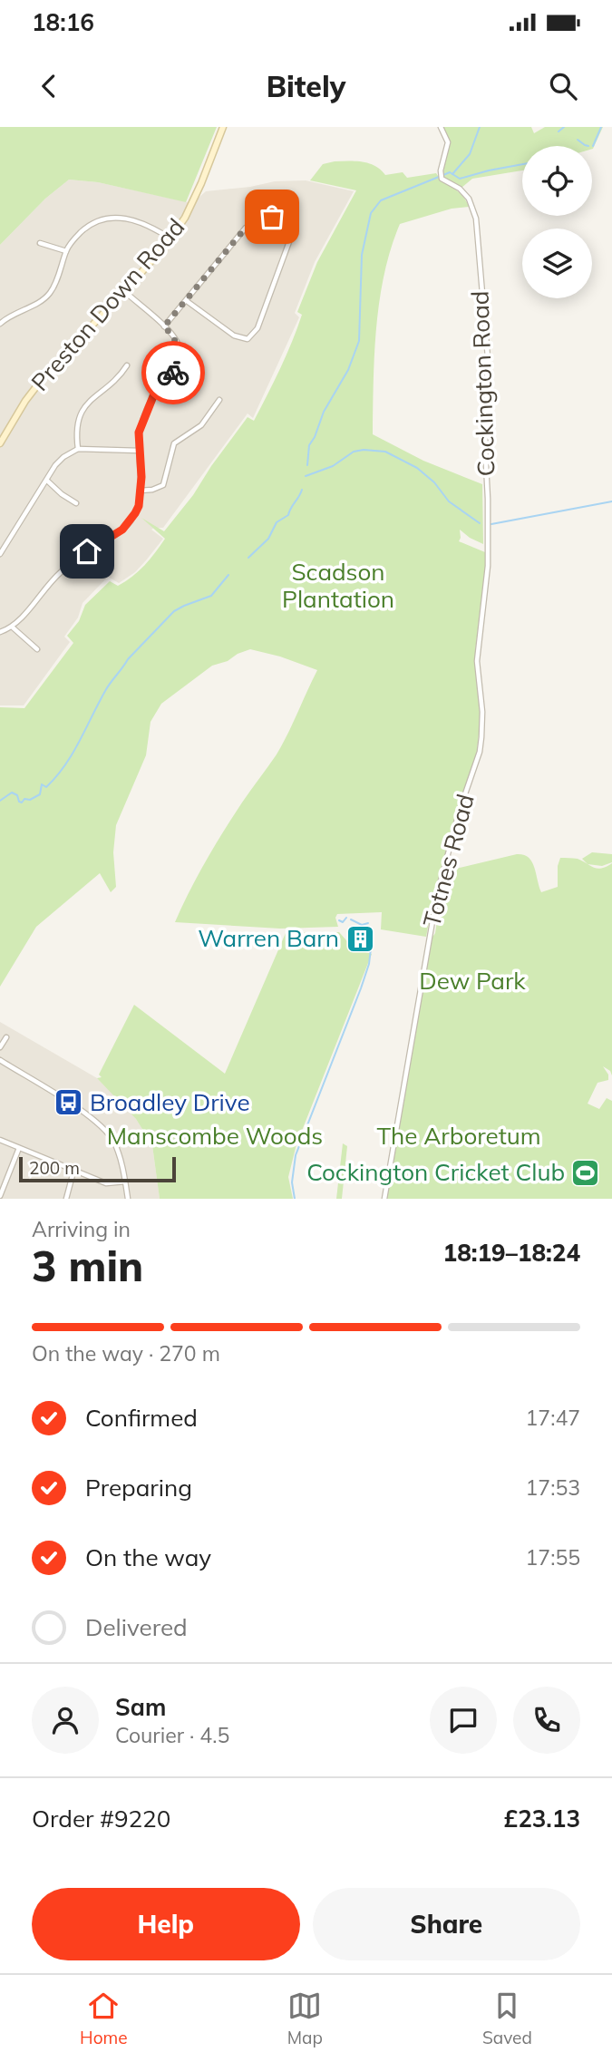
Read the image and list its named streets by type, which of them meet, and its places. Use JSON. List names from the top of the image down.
{
  "streets": {
    "street": ["Preston Down Road", "Cockington Road", "Totnes Road"]
  },
  "crossings": [
    ["Cockington Road", "Totnes Road"]
  ],
  "parks": [
    "Scadson Plantation",
    "Dew Park",
    "Manscombe Woods",
    "The Arboretum"
  ],
  "places": {
    "building": ["Warren Barn"],
    "bus stop": ["Broadley Drive"],
    "sports": ["Cockington Cricket Club"]
  },
  "scale_bar": "200 m",
  "page": {
    "status": "18:16",
    "header": "Bitely",
    "scale": "200 m",
    "heading": ["3 min", "Arriving in", "18:19–18:24"],
    "panel": [
      "Sam",
      "Courier · 4.5",
      "Order #9220",
      "£23.13"
    ],
    "bar": "On the way · 270 m",
    "list": [
      ["Confirmed", "17:47"],
      ["Preparing", "17:53"],
      ["On the way", "17:55"],
      "Delivered"
    ],
    "buttons": ["Help", "Share"],
    "tabs": ["Home", "Map", "Saved"]
  }
}
